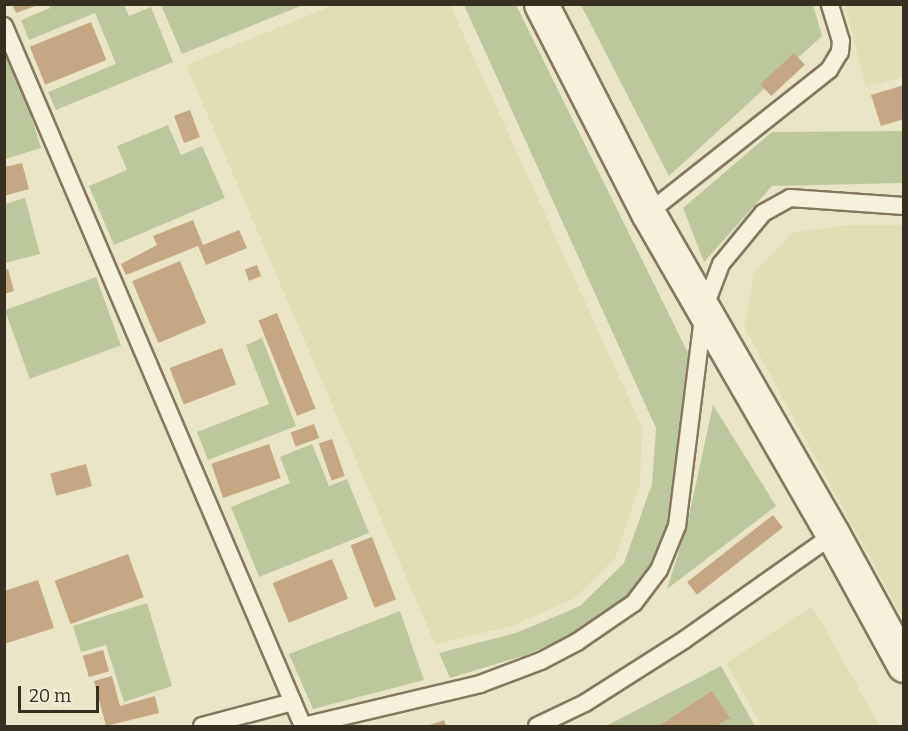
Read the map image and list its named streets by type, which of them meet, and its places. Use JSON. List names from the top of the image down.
{
  "scale_bar": "20 m"
}
